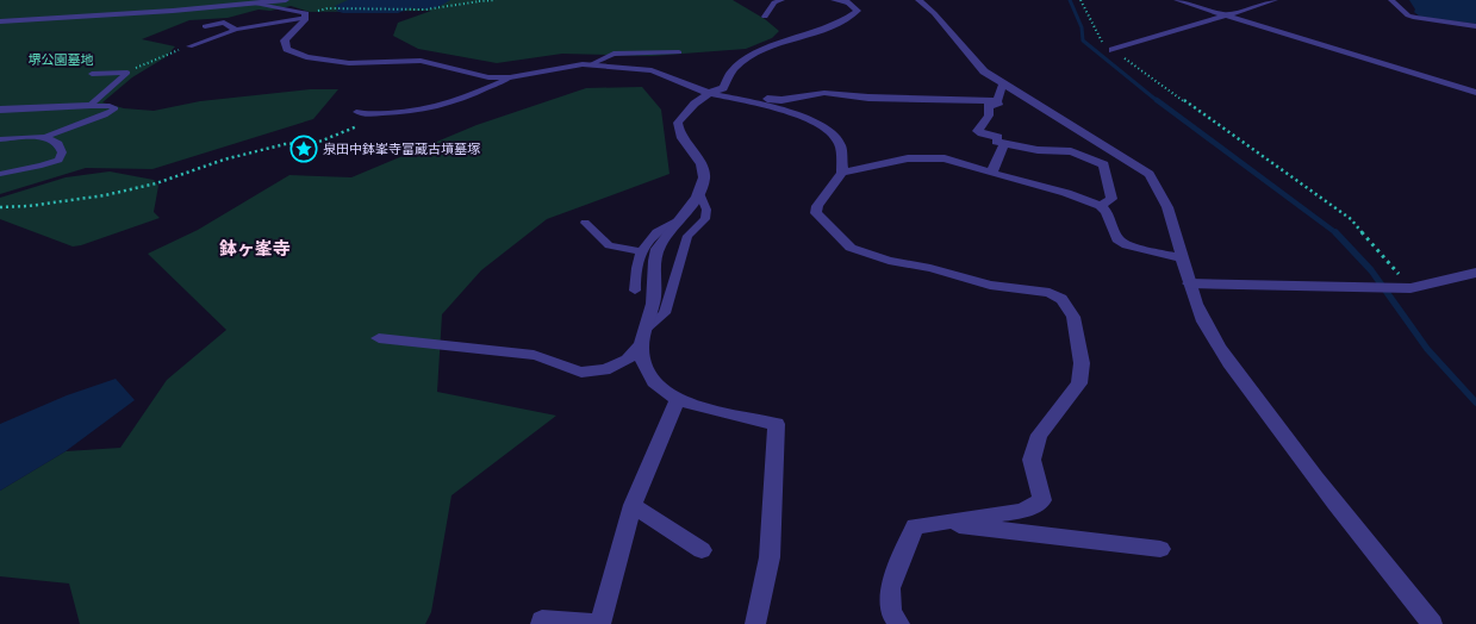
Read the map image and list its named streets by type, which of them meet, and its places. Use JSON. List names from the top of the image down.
{
  "districts": ["鉢ヶ峯寺"],
  "parks": ["堺公園墓地"],
  "places": {
    "place": ["泉田中鉢峯寺富蔵古墳墓塚"]
  }
}
